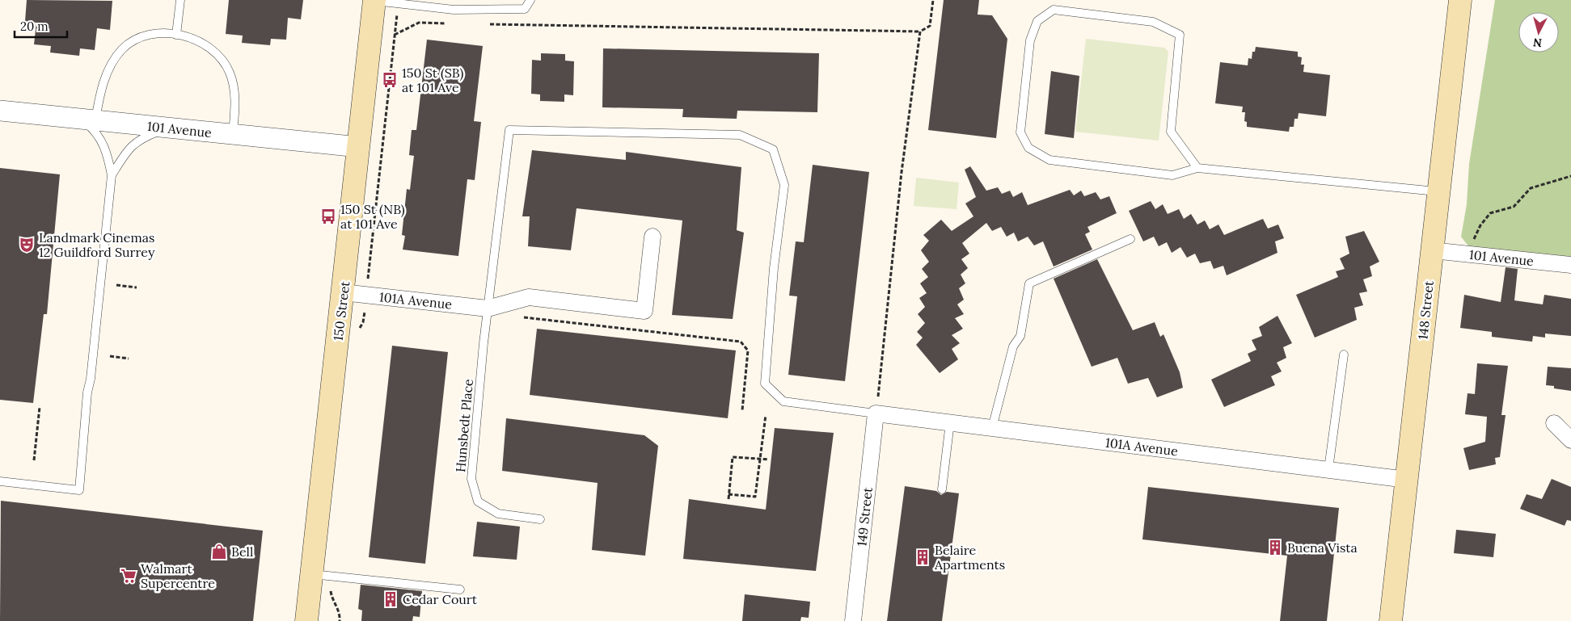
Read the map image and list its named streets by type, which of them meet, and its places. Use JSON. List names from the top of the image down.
{
  "streets": {
    "main road": ["148 Street", "150 Street"],
    "street": ["101 Avenue", "101A Avenue", "149 Street"],
    "lane": ["Hunsbedt Place"]
  },
  "crossings": [
    ["101 Avenue", "148 Street"],
    ["101 Avenue", "150 Street"],
    ["101A Avenue", "148 Street"],
    ["101A Avenue", "150 Street"],
    ["101A Avenue", "Hunsbedt Place"],
    ["101A Avenue", "149 Street"],
    ["Hunsbedt Place", "149 Street"]
  ],
  "places": {
    "bus stop": ["150 St (SB) at 101 Ave", "150 St (NB) at 101 Ave"],
    "theatre": ["Landmark Cinemas 12 Guildford Surrey"],
    "building": ["Buena Vista", "Belaire Apartments", "Cedar Court"],
    "shop": ["Bell"],
    "supermarket": ["Walmart Supercentre"]
  },
  "scale_bar": "20 m",
  "north": "bottom"
}
